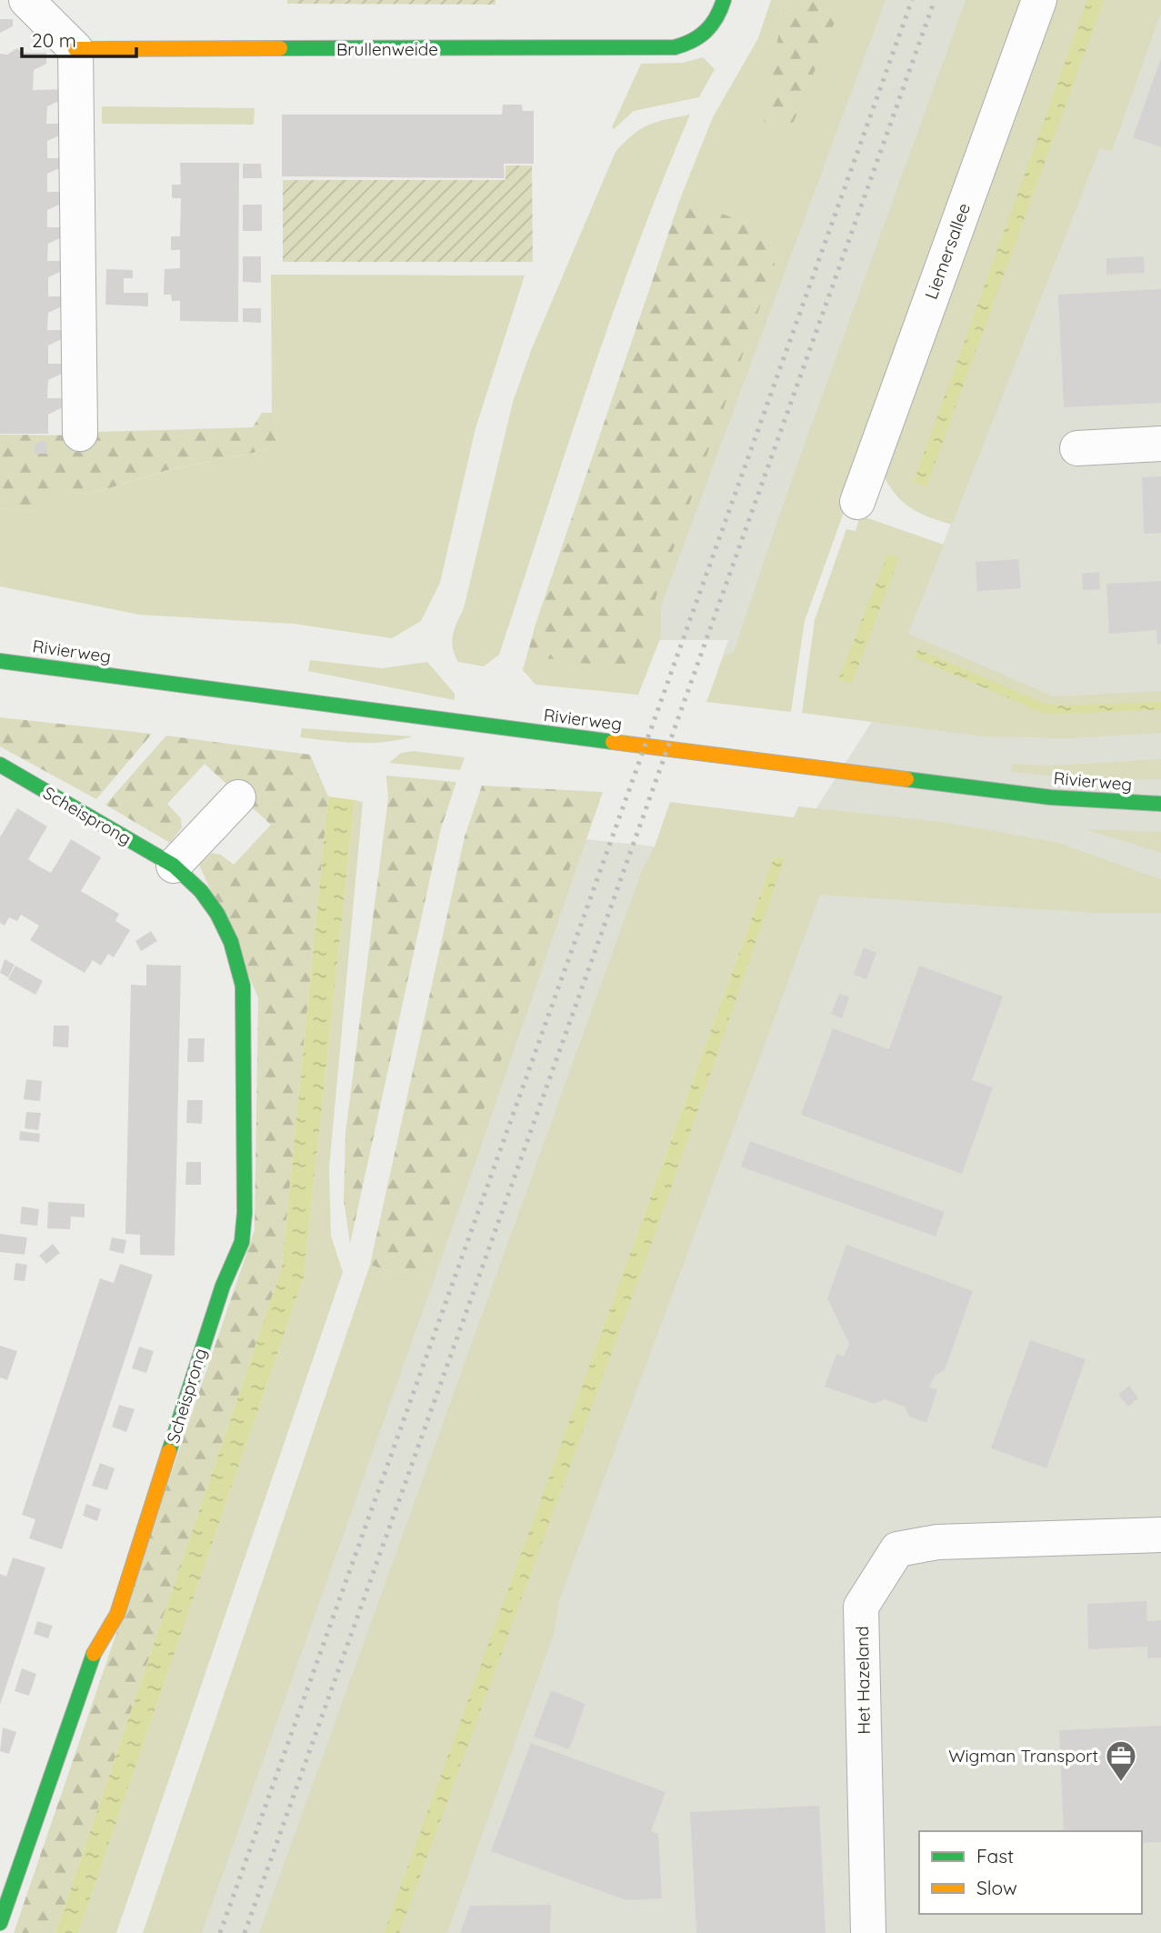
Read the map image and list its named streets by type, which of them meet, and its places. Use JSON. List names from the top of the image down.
{
  "streets": {
    "street": [
      "Brullenweide",
      "Liemersallee",
      "Rivierweg",
      "Scheisprong",
      "Het Hazeland"
    ]
  },
  "places": {
    "office": ["Wigman Transport"]
  },
  "legend": ["Fast", "Slow"],
  "scale_bar": "20 m"
}
